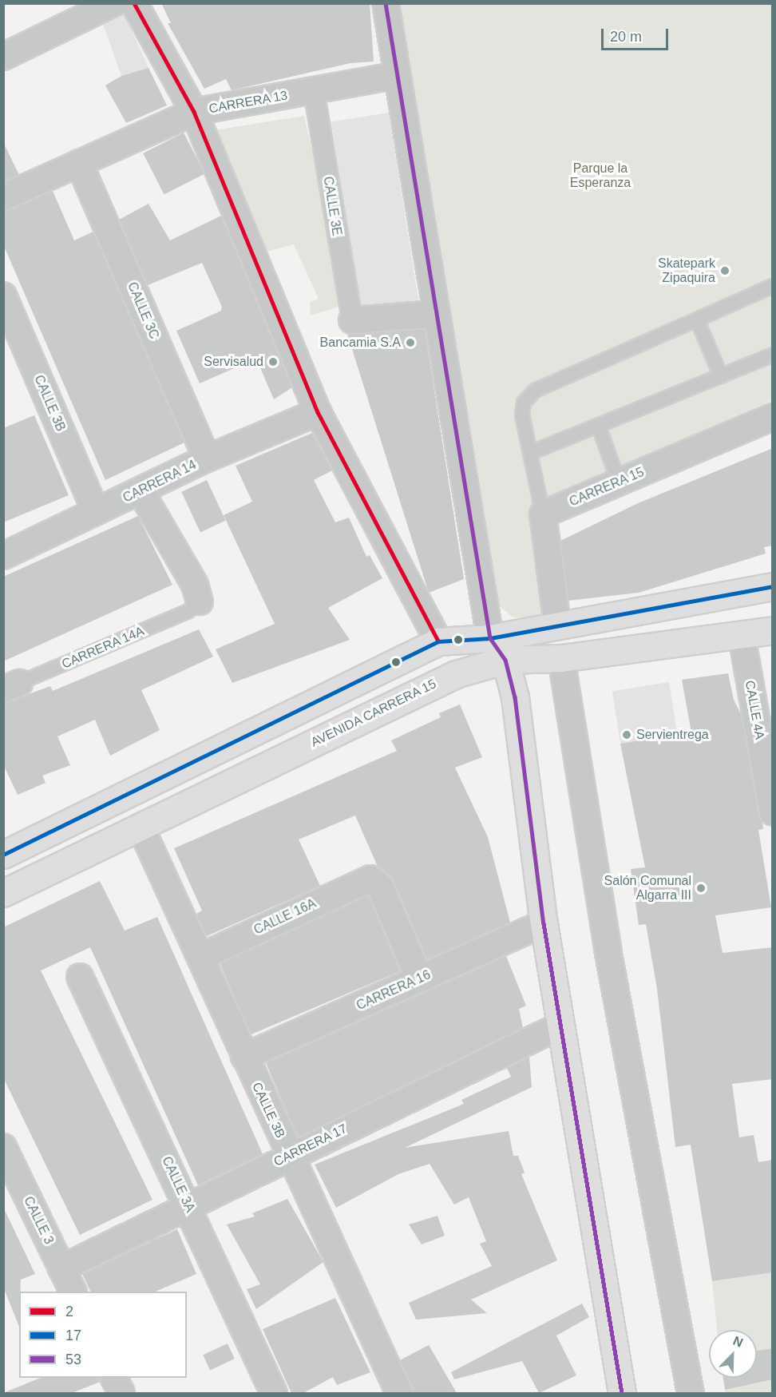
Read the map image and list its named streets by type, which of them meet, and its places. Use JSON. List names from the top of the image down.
{
  "streets": {
    "main road": ["AVENIDA CARRERA 15"],
    "street": [
      "CARRERA 13",
      "CALLE 3E",
      "CALLE 3C",
      "CALLE 3B",
      "CARRERA 14",
      "CARRERA 15",
      "CALLE 4A",
      "CALLE 16A",
      "CARRERA 16",
      "CARRERA 17",
      "CALLE 3A",
      "CALLE 3"
    ],
    "lane": ["CARRERA 14A"]
  },
  "crossings": [
    ["CARRERA 13", "CALLE 3E"],
    ["CARRERA 13", "CALLE 3C"],
    ["CALLE 3C", "CARRERA 14"],
    ["CALLE 3B", "CARRERA 14"],
    ["CALLE 3B", "AVENIDA CARRERA 15"],
    ["CALLE 3B", "CALLE 16A"],
    ["CALLE 3B", "CARRERA 16"],
    ["CALLE 3B", "CARRERA 17"],
    ["CALLE 4A", "AVENIDA CARRERA 15"],
    ["CALLE 16A", "CARRERA 16"],
    ["CARRERA 17", "CALLE 3A"],
    ["CARRERA 17", "CALLE 3"]
  ],
  "parks": ["Parque la Esperanza"],
  "places": [
    "Skatepark Zipaquira",
    "Bancamia S.A",
    "Servisalud",
    "Servientrega",
    "Salón Comunal Algarra III"
  ],
  "lines": ["transit line 2", "transit line 53", "transit line 17"],
  "legend": ["2", "17", "53"],
  "scale_bar": "20 m",
  "north": "top right"
}
